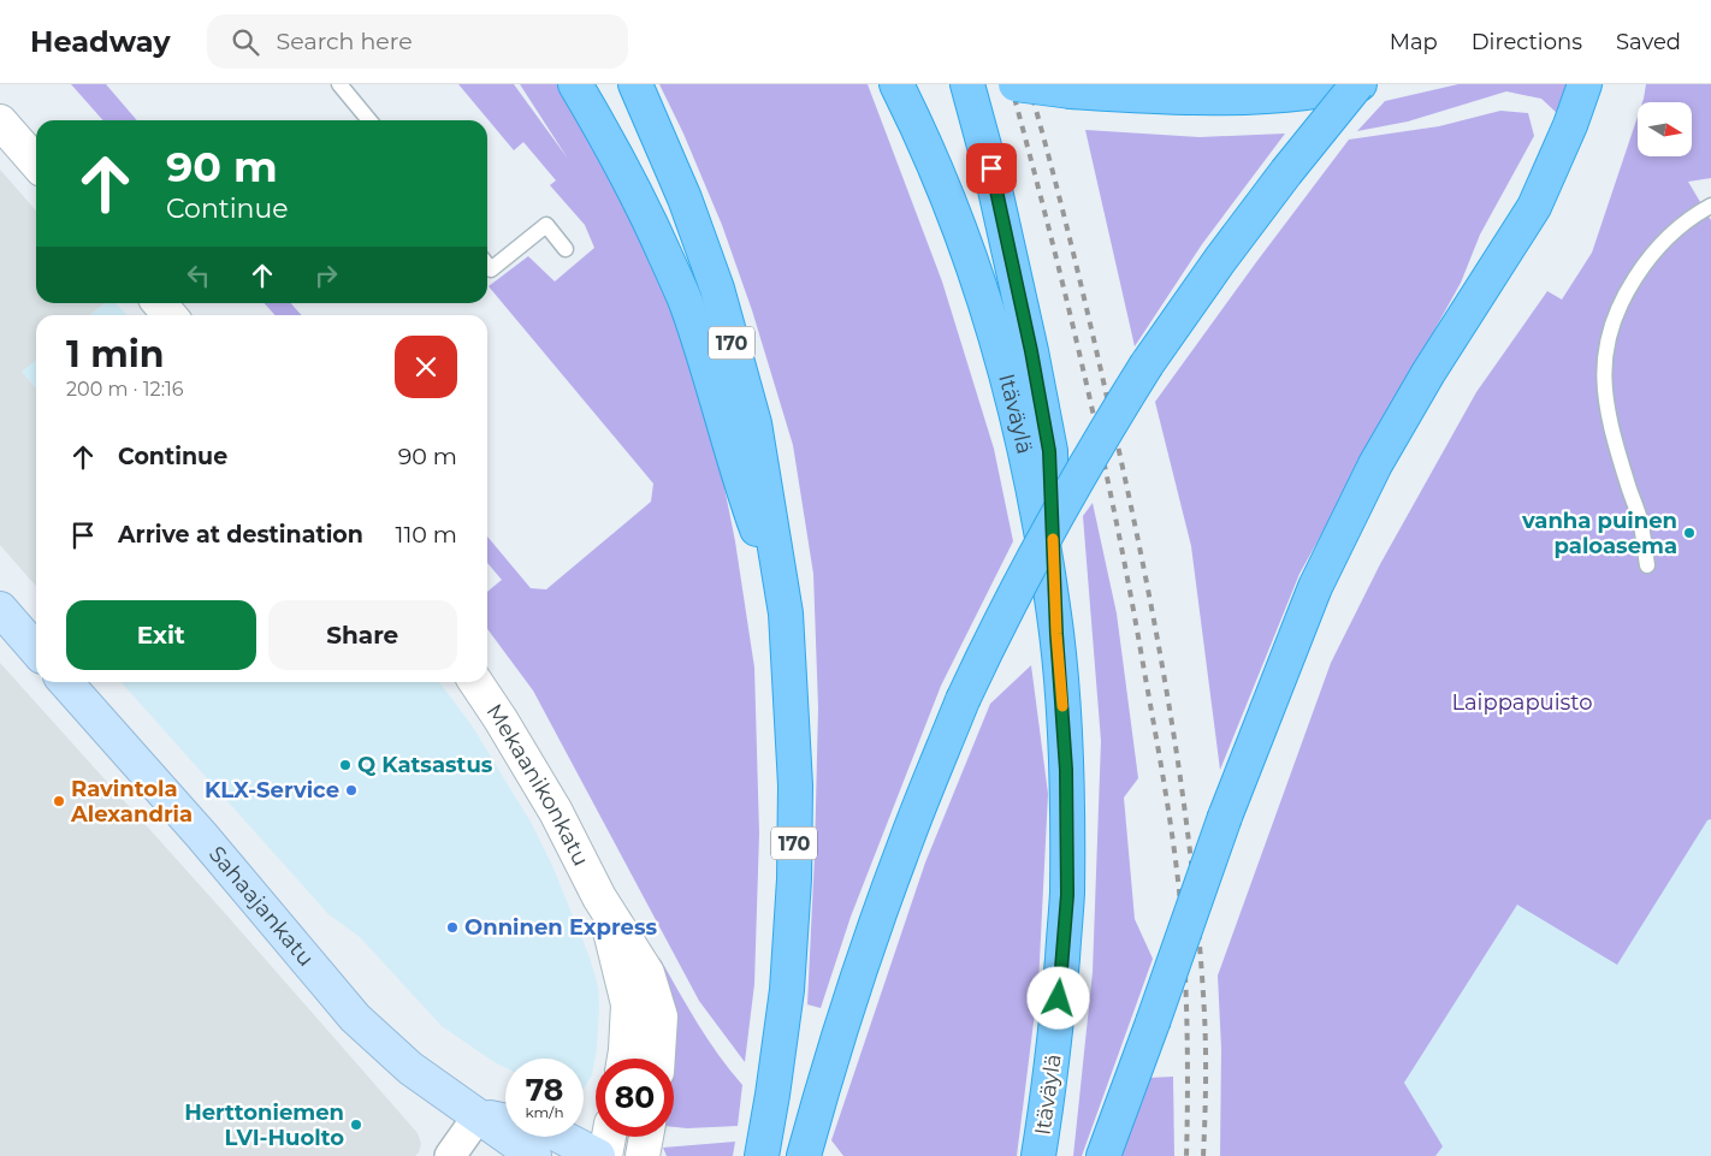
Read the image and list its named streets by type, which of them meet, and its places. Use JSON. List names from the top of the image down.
{
  "streets": {
    "highway": ["170", "Itäväylä"],
    "main road": ["Sahaajankatu"],
    "street": ["Mekaanikonkatu"]
  },
  "parks": ["Laippapuisto"],
  "places": [
    "vanha puinen paloasema",
    "Q Katsastus",
    "KLX-Service",
    "Ravintola Alexandria",
    "Onninen Express",
    "Herttoniemen LVI-Huolto"
  ],
  "north": "right",
  "page": {
    "header": "Headway",
    "search": "Search here",
    "nav": ["Map", "Directions", "Saved"],
    "turn": ["90 m", "Continue"],
    "heading": ["1 min", "200 m · 12:16"],
    "list": [
      {
        "name": "Continue",
        "value": "90 m"
      },
      {
        "name": "Arrive at destination",
        "value": "110 m"
      }
    ],
    "buttons": ["Exit", "Share"],
    "speed": "78 km/h",
    "limit": "80"
  }
}
